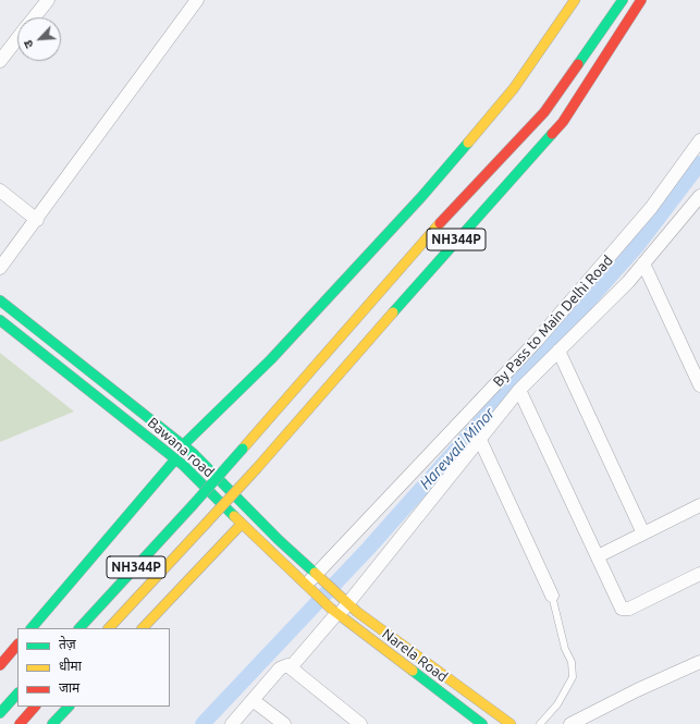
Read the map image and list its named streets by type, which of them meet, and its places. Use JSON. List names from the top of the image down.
{
  "streets": {
    "main road": ["NH344P", "Bawana road", "Narela Road"],
    "street": ["By Pass to Main Delhi Road"]
  },
  "crossings": [
    ["By Pass to Main Delhi Road", "Bawana road"],
    ["Bawana road", "Narela Road"]
  ],
  "water": ["Harewali Minor"],
  "legend": ["तेज़", "धीमा", "जाम"],
  "north": "bottom left"
}
